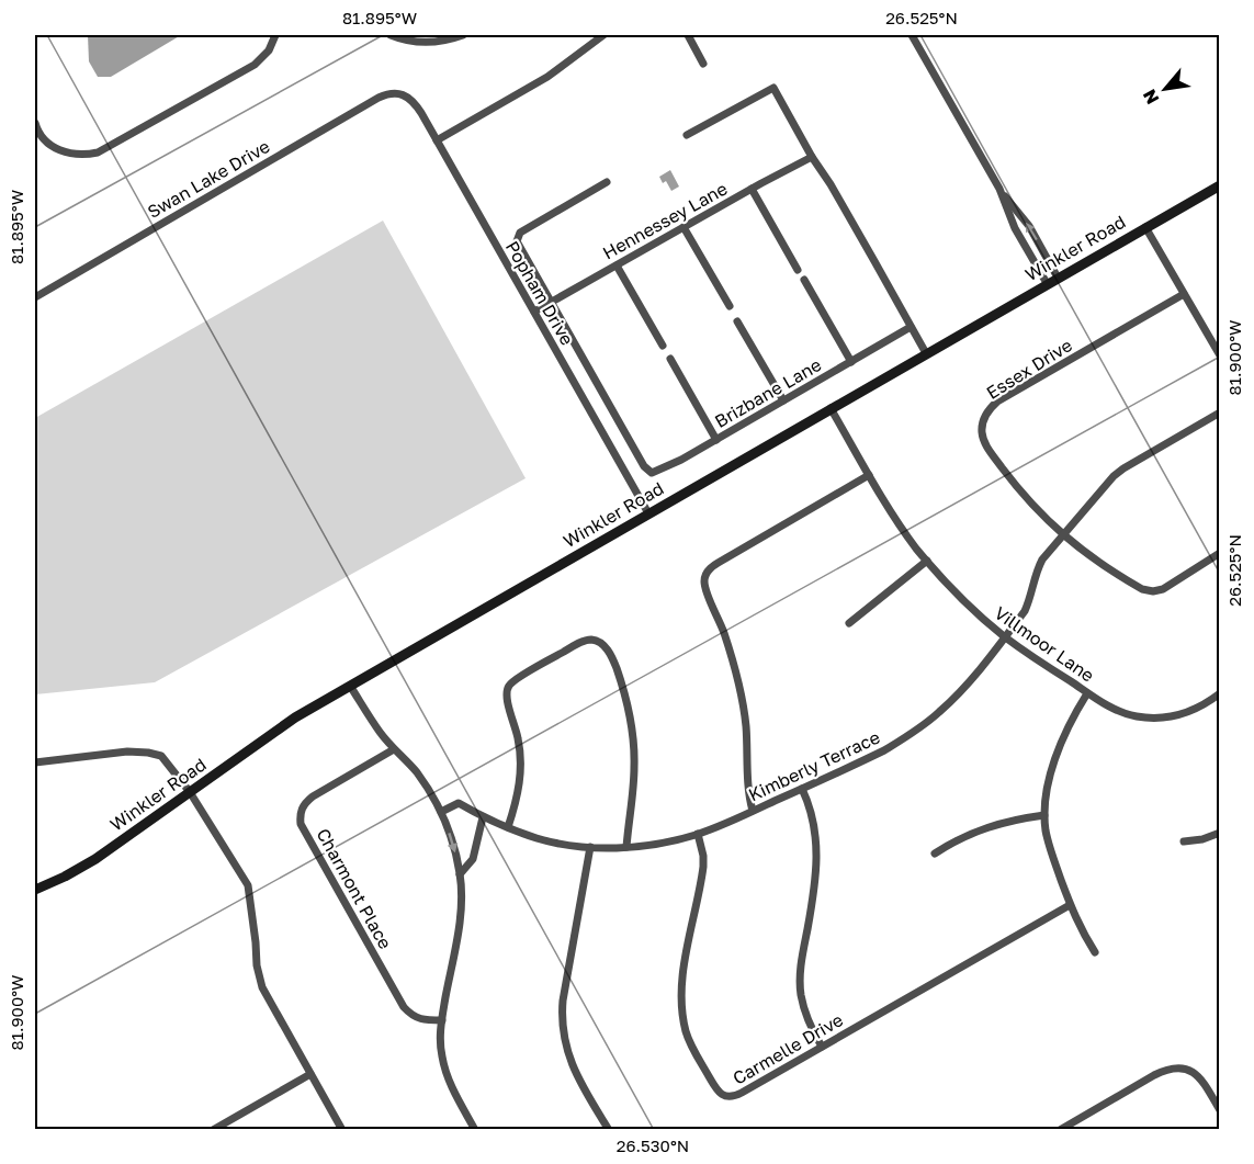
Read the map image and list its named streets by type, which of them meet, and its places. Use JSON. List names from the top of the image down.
{
  "streets": {
    "street": [
      "Swan Lake Drive",
      "Hennessey Lane",
      "Winkler Road",
      "Popham Drive",
      "Essex Drive",
      "Brizbane Lane",
      "Villmoor Lane",
      "Kimberly Terrace",
      "Charmont Place",
      "Carmelle Drive"
    ]
  },
  "crossings": [
    ["Swan Lake Drive", "Popham Drive"],
    ["Hennessey Lane", "Popham Drive"],
    ["Hennessey Lane", "Brizbane Lane"],
    ["Winkler Road", "Popham Drive"],
    ["Winkler Road", "Villmoor Lane"],
    ["Essex Drive", "Kimberly Terrace"],
    ["Villmoor Lane", "Kimberly Terrace"],
    ["Kimberly Terrace", "Carmelle Drive"]
  ],
  "north": "bottom left",
  "coordinates": [
    "81.895°W",
    "26.525°N",
    "81.900°W",
    "26.530°N"
  ]
}
